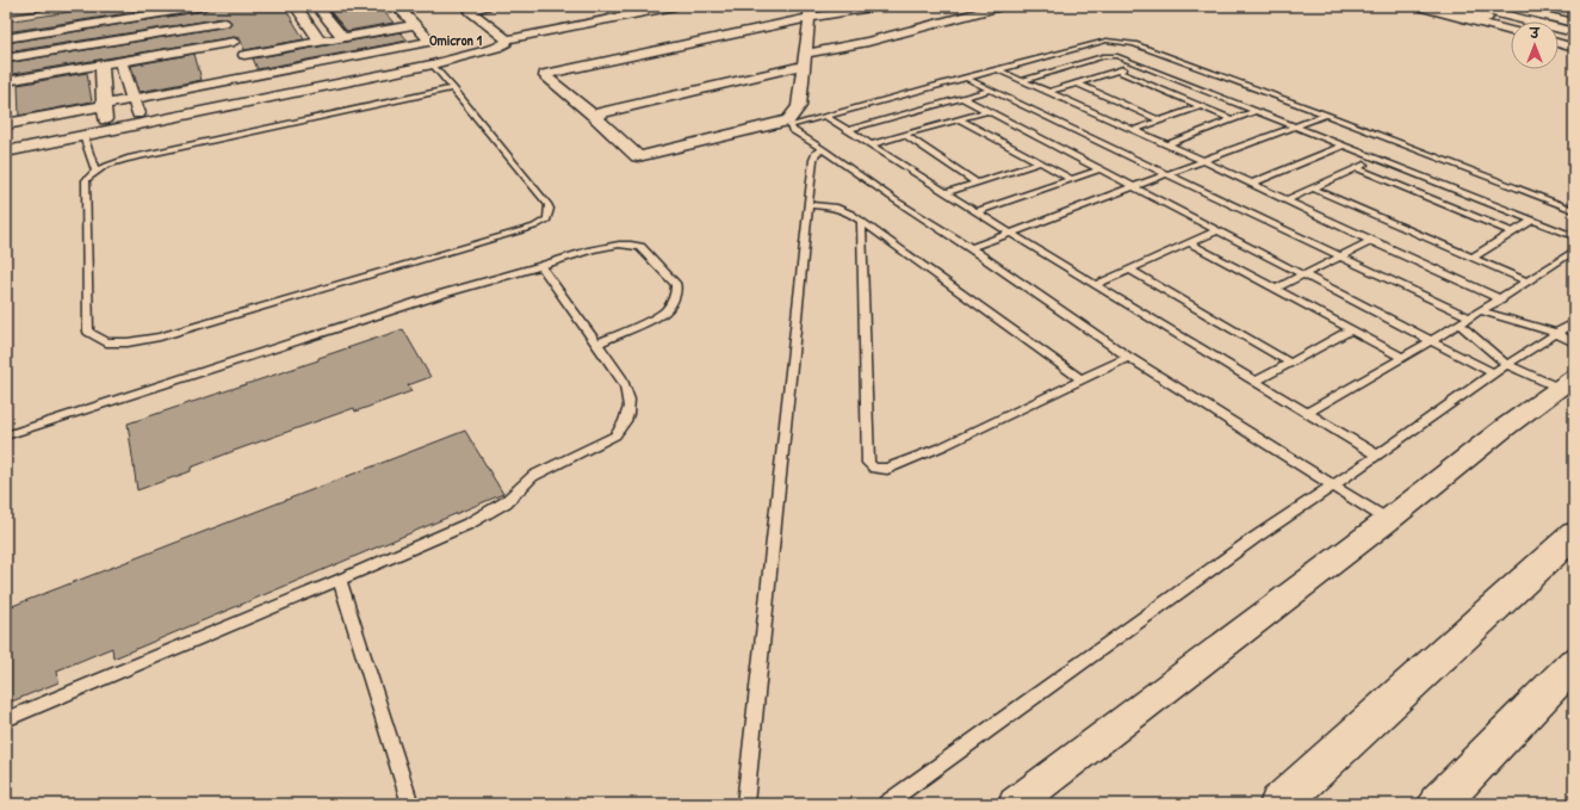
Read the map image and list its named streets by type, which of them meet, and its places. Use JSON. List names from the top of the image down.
{
  "districts": ["Omicron 1"],
  "north": "top"
}
